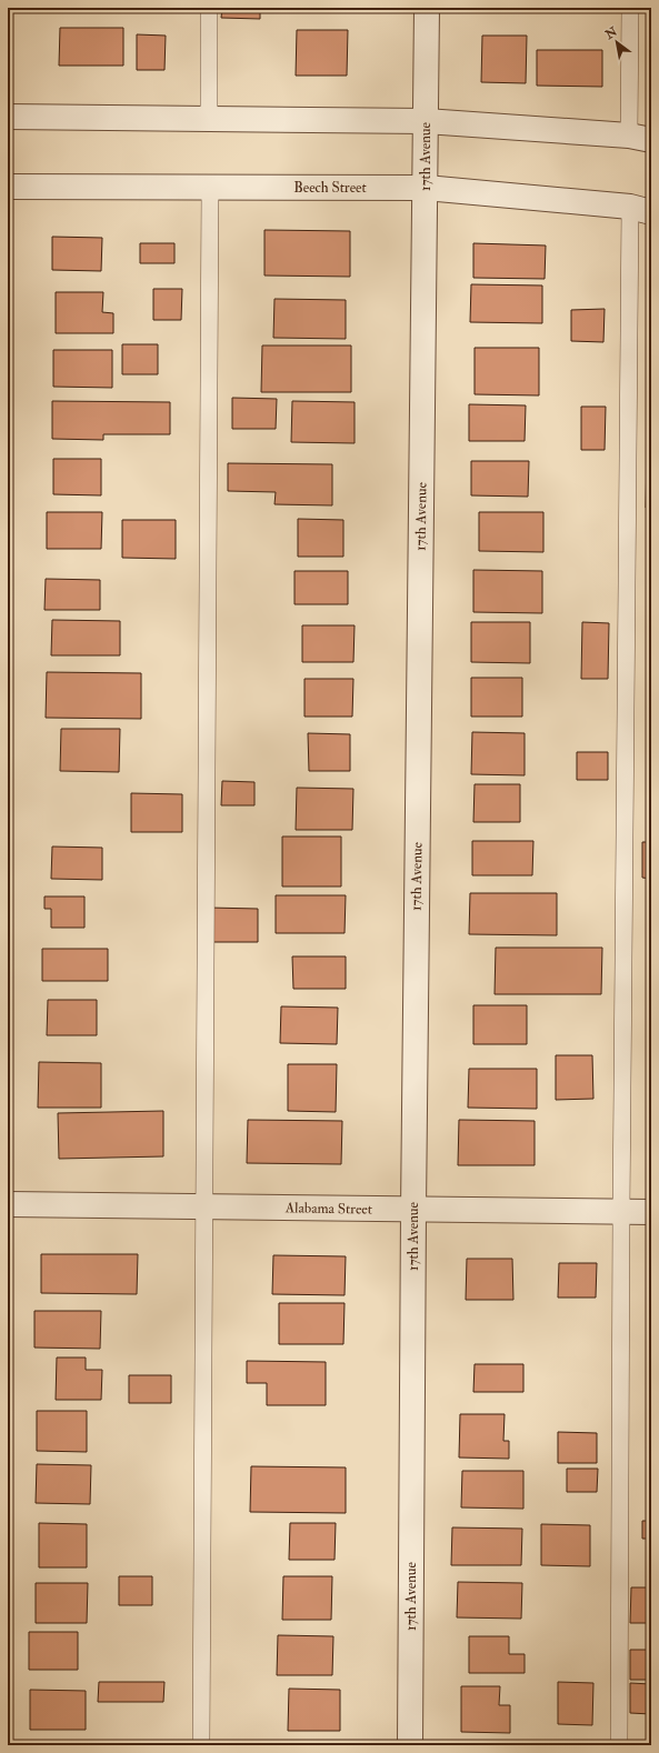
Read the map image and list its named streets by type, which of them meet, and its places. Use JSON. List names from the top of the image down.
{
  "streets": {
    "street": ["17th Avenue", "Beech Street", "Alabama Street"]
  },
  "crossings": [
    ["17th Avenue", "Beech Street"],
    ["17th Avenue", "Alabama Street"]
  ],
  "north": "top left"
}
